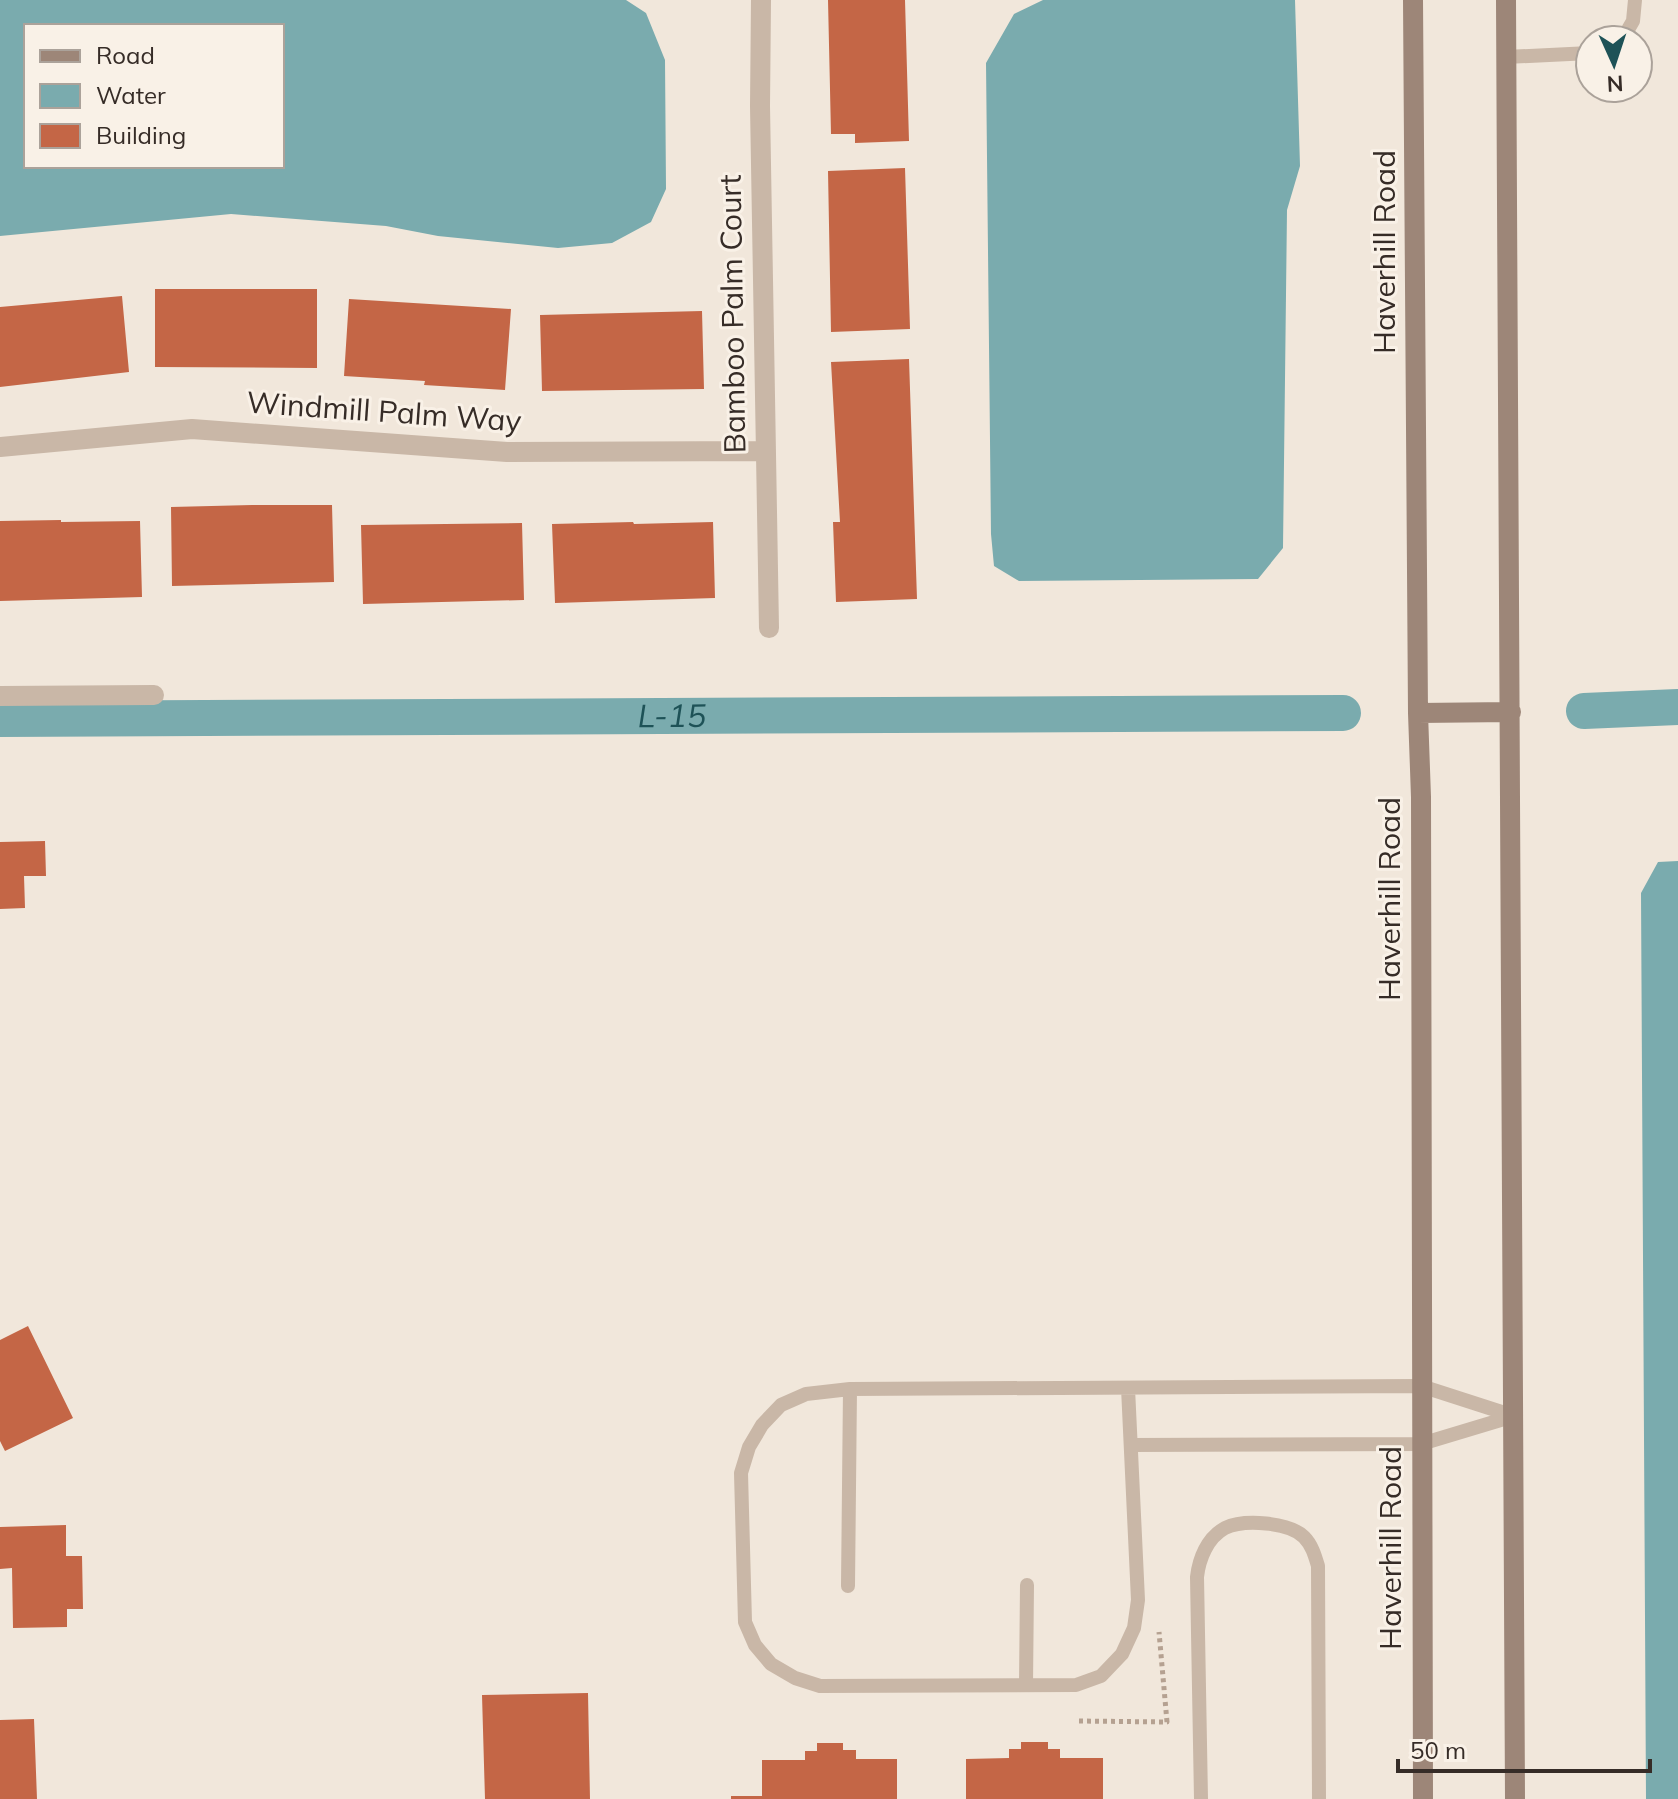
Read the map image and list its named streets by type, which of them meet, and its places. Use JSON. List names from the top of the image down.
{
  "streets": {
    "street": ["Haverhill Road", "Bamboo Palm Court", "Windmill Palm Way"]
  },
  "crossings": [
    ["Bamboo Palm Court", "Windmill Palm Way"]
  ],
  "water": ["L-15"],
  "legend": ["Road", "Water", "Building"],
  "scale_bar": "50 m",
  "north": "bottom"
}
